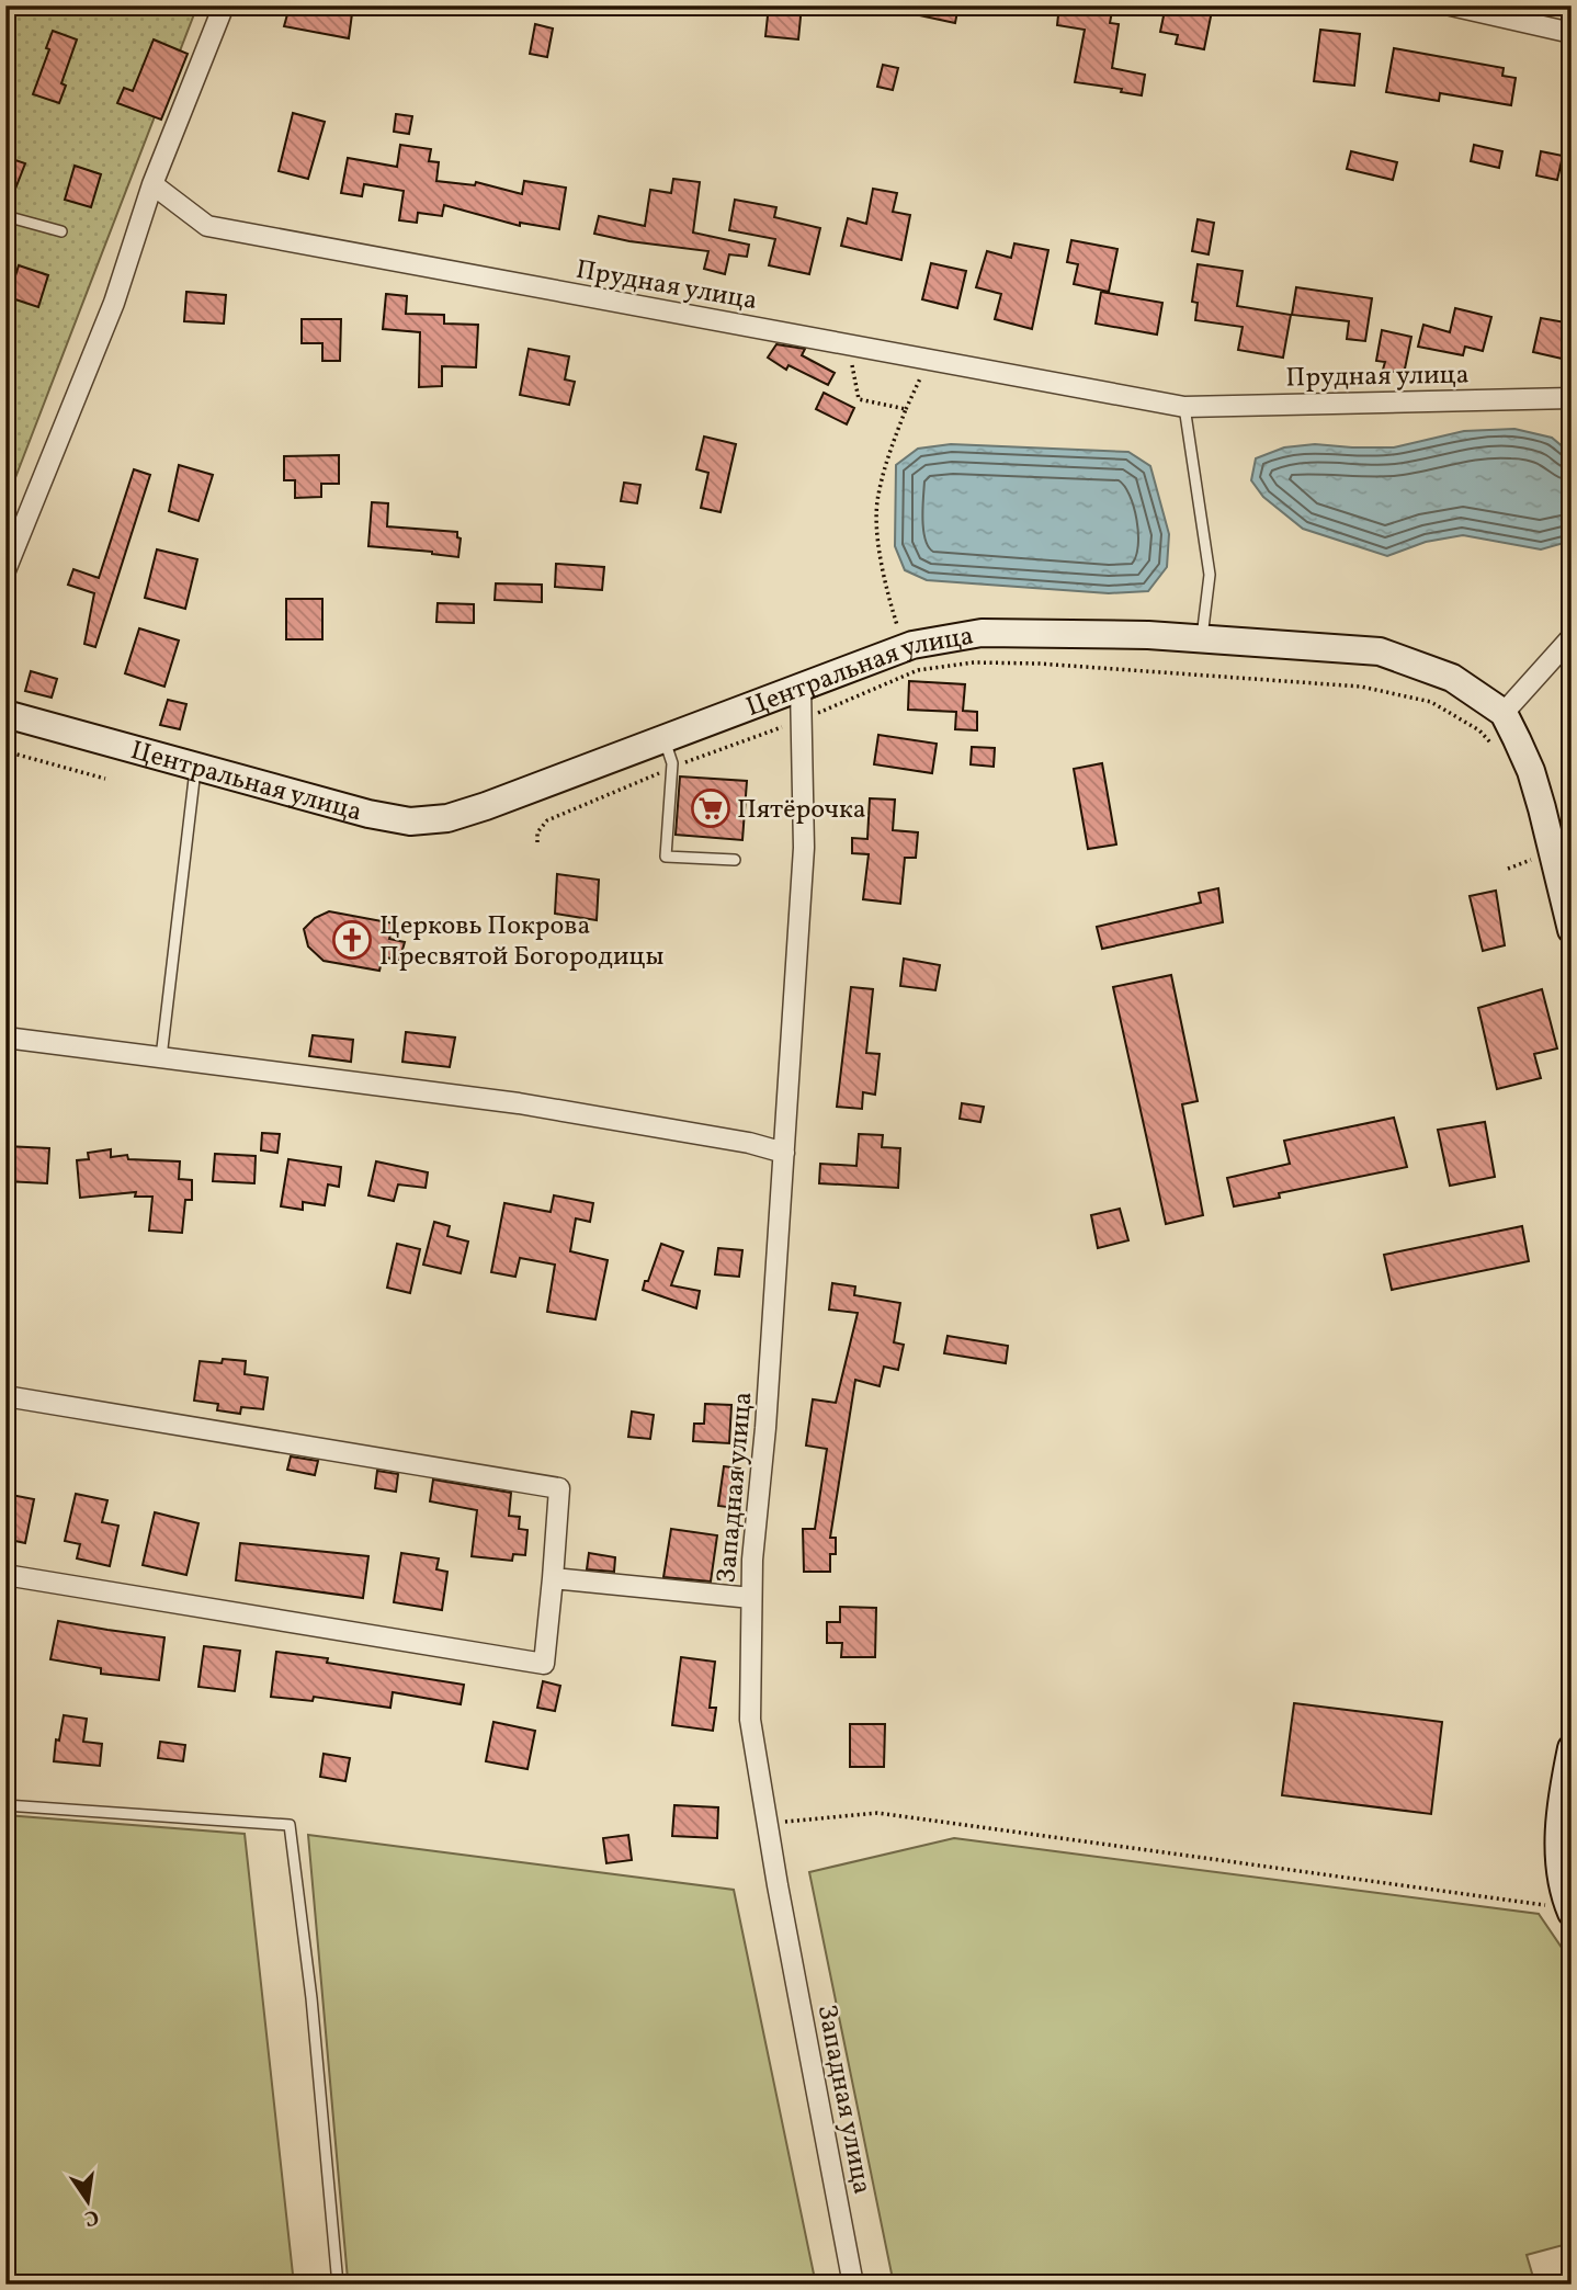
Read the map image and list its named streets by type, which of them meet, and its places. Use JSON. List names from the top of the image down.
{
  "streets": {
    "street": ["Прудная улица", "Центральная улица", "Западная улица"]
  },
  "crossings": [
    ["Центральная улица", "Западная улица"]
  ],
  "places": {
    "supermarket": ["Пятёрочка"],
    "church": ["Церковь Покрова Пресвятой Богородицы"]
  },
  "north": "bottom"
}
